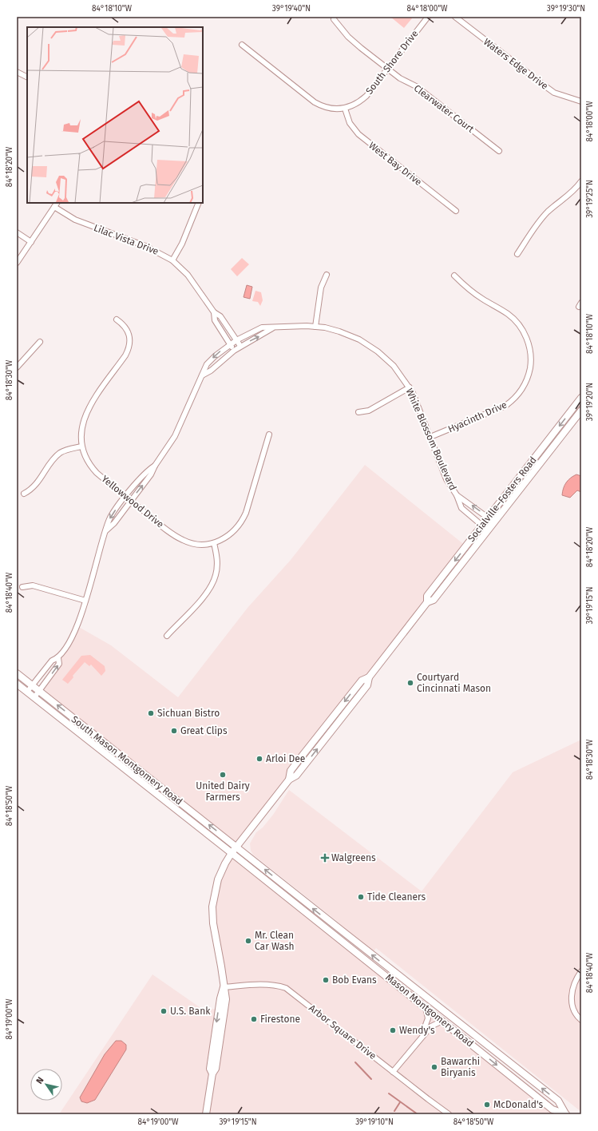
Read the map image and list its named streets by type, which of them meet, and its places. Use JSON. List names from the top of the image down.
{
  "streets": {
    "main road": ["Socialville–Fosters Road", "South Mason Montgomery Road", "Mason Montgomery Road"],
    "street": [
      "South Shore Drive",
      "Waters Edge Drive",
      "Clearwater Court",
      "West Bay Drive",
      "Lilac Vista Drive",
      "Hyacinth Drive",
      "White Blossom Boulevard",
      "Yellowwood Drive",
      "Arbor Square Drive"
    ]
  },
  "crossings": [
    ["South Shore Drive", "Clearwater Court"],
    ["South Shore Drive", "West Bay Drive"],
    ["Lilac Vista Drive", "White Blossom Boulevard"],
    ["Hyacinth Drive", "White Blossom Boulevard"],
    ["White Blossom Boulevard", "Socialville–Fosters Road"],
    ["White Blossom Boulevard", "Yellowwood Drive"],
    ["White Blossom Boulevard", "South Mason Montgomery Road"],
    ["Socialville–Fosters Road", "South Mason Montgomery Road"],
    ["Socialville–Fosters Road", "Arbor Square Drive"],
    ["South Mason Montgomery Road", "Mason Montgomery Road"]
  ],
  "places": {
    "other": [
      "Courtyard Cincinnati Mason",
      "Sichuan Bistro",
      "Great Clips",
      "Arloi Dee",
      "United Dairy Farmers",
      "Tide Cleaners",
      "Mr. Clean Car Wash",
      "Bob Evans",
      "U.S. Bank",
      "Firestone",
      "Wendy's",
      "Bawarchi Biryanis",
      "McDonald's"
    ],
    "health": ["Walgreens"]
  },
  "north": "top left",
  "coordinates": [
    "84°18'10\"W",
    "39°19'40\"N",
    "84°18'00\"W",
    "39°19'30\"N",
    "84°18'20\"W",
    "39°19'25\"N",
    "84°18'30\"W",
    "39°19'20\"N",
    "84°18'40\"W",
    "39°19'15\"N",
    "84°18'50\"W",
    "84°19'00\"W",
    "39°19'10\"N"
  ]
}
